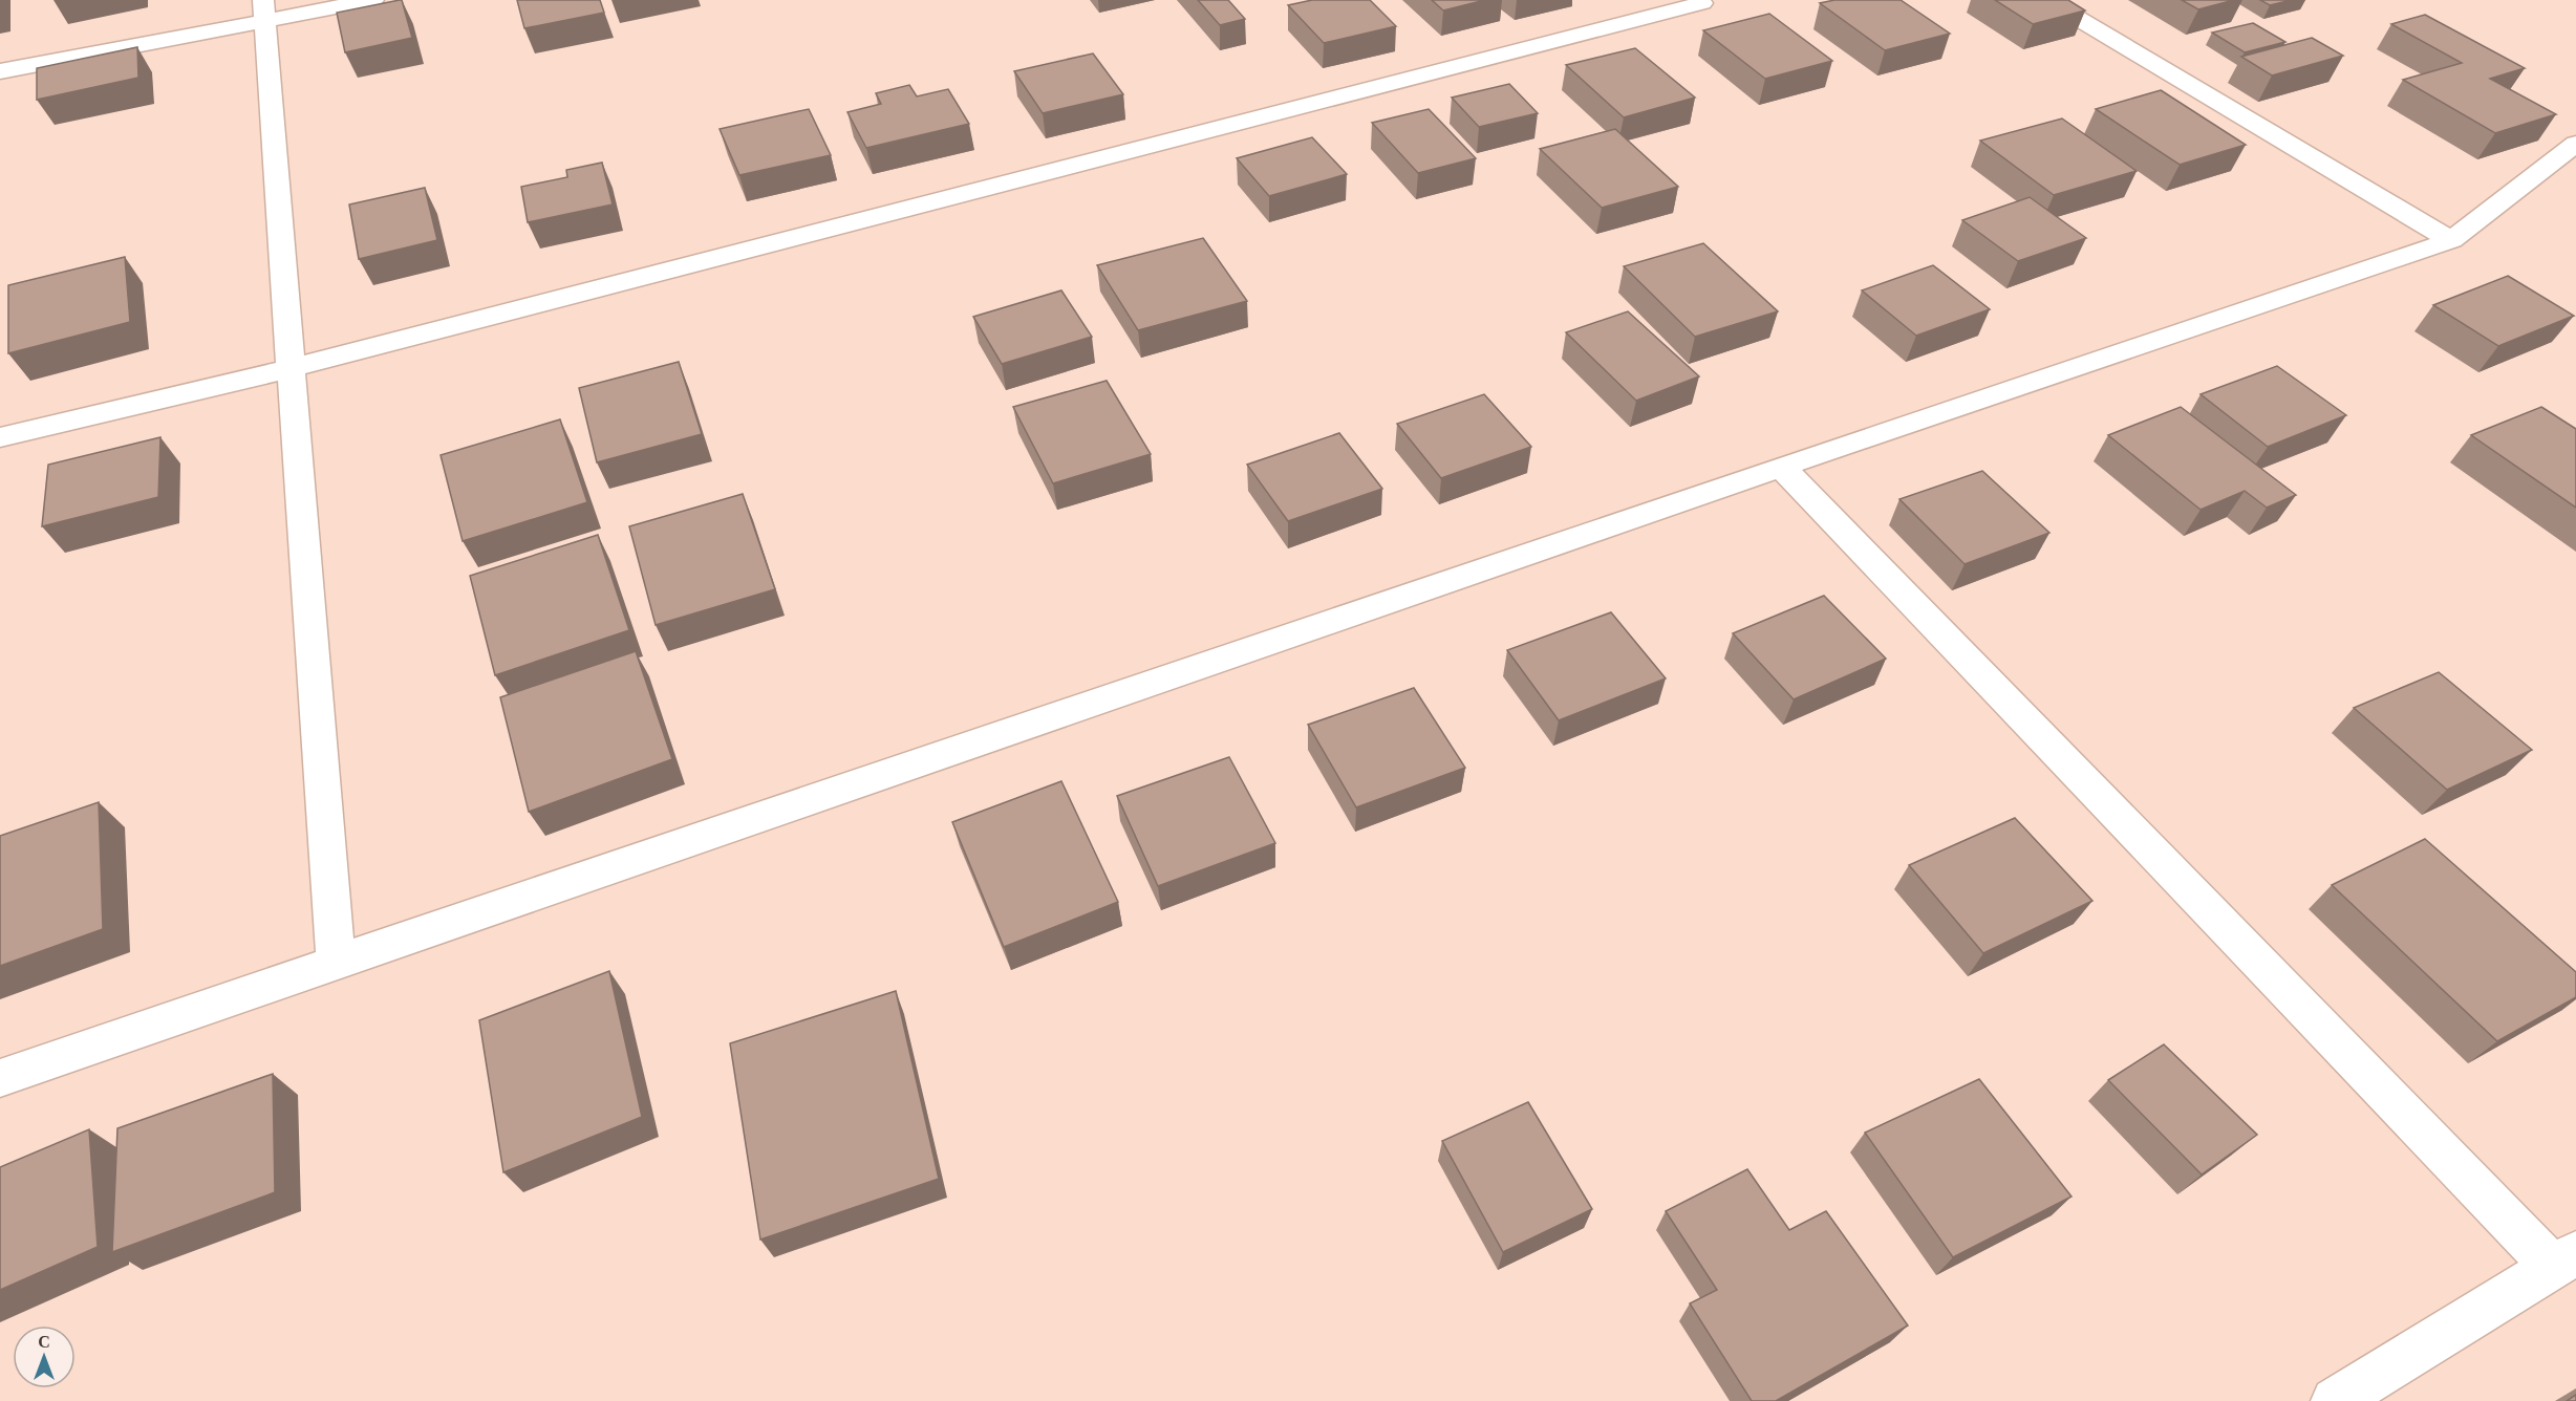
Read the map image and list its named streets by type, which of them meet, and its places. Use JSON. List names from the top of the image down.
{
  "north": "top"
}
